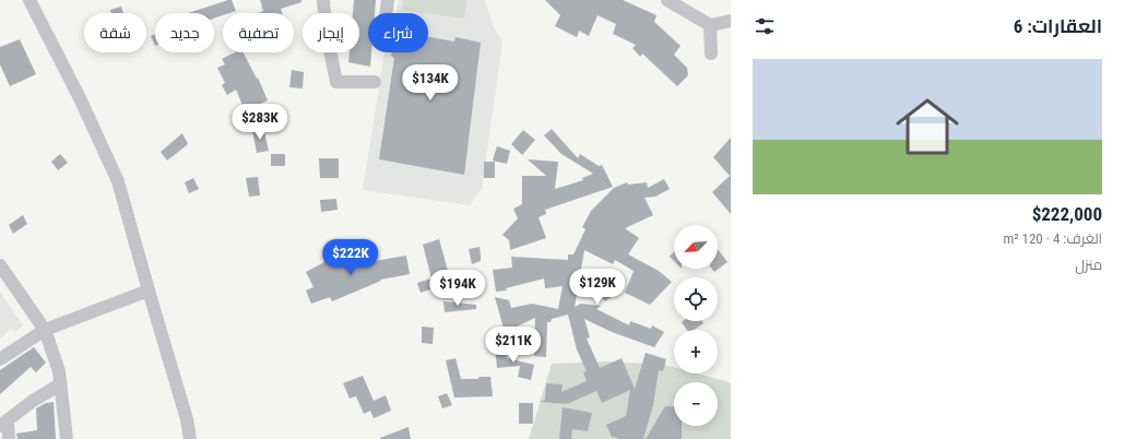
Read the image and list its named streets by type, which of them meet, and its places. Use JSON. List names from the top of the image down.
{
  "north": "bottom left",
  "page": {
    "heading": "العقارات: 6",
    "chip": [
      "شراء",
      "إيجار",
      "تصفية",
      "جديد",
      "شقة"
    ],
    "list": [
      {
        "name": "$222,000",
        "note": "الغرف: 4 · 120 m² · منزل"
      }
    ],
    "price": [
      "$134K",
      "$283K",
      "$222K",
      "$129K",
      "$194K",
      "$211K"
    ],
    "map_buttons": ["+", "−"]
  }
}
